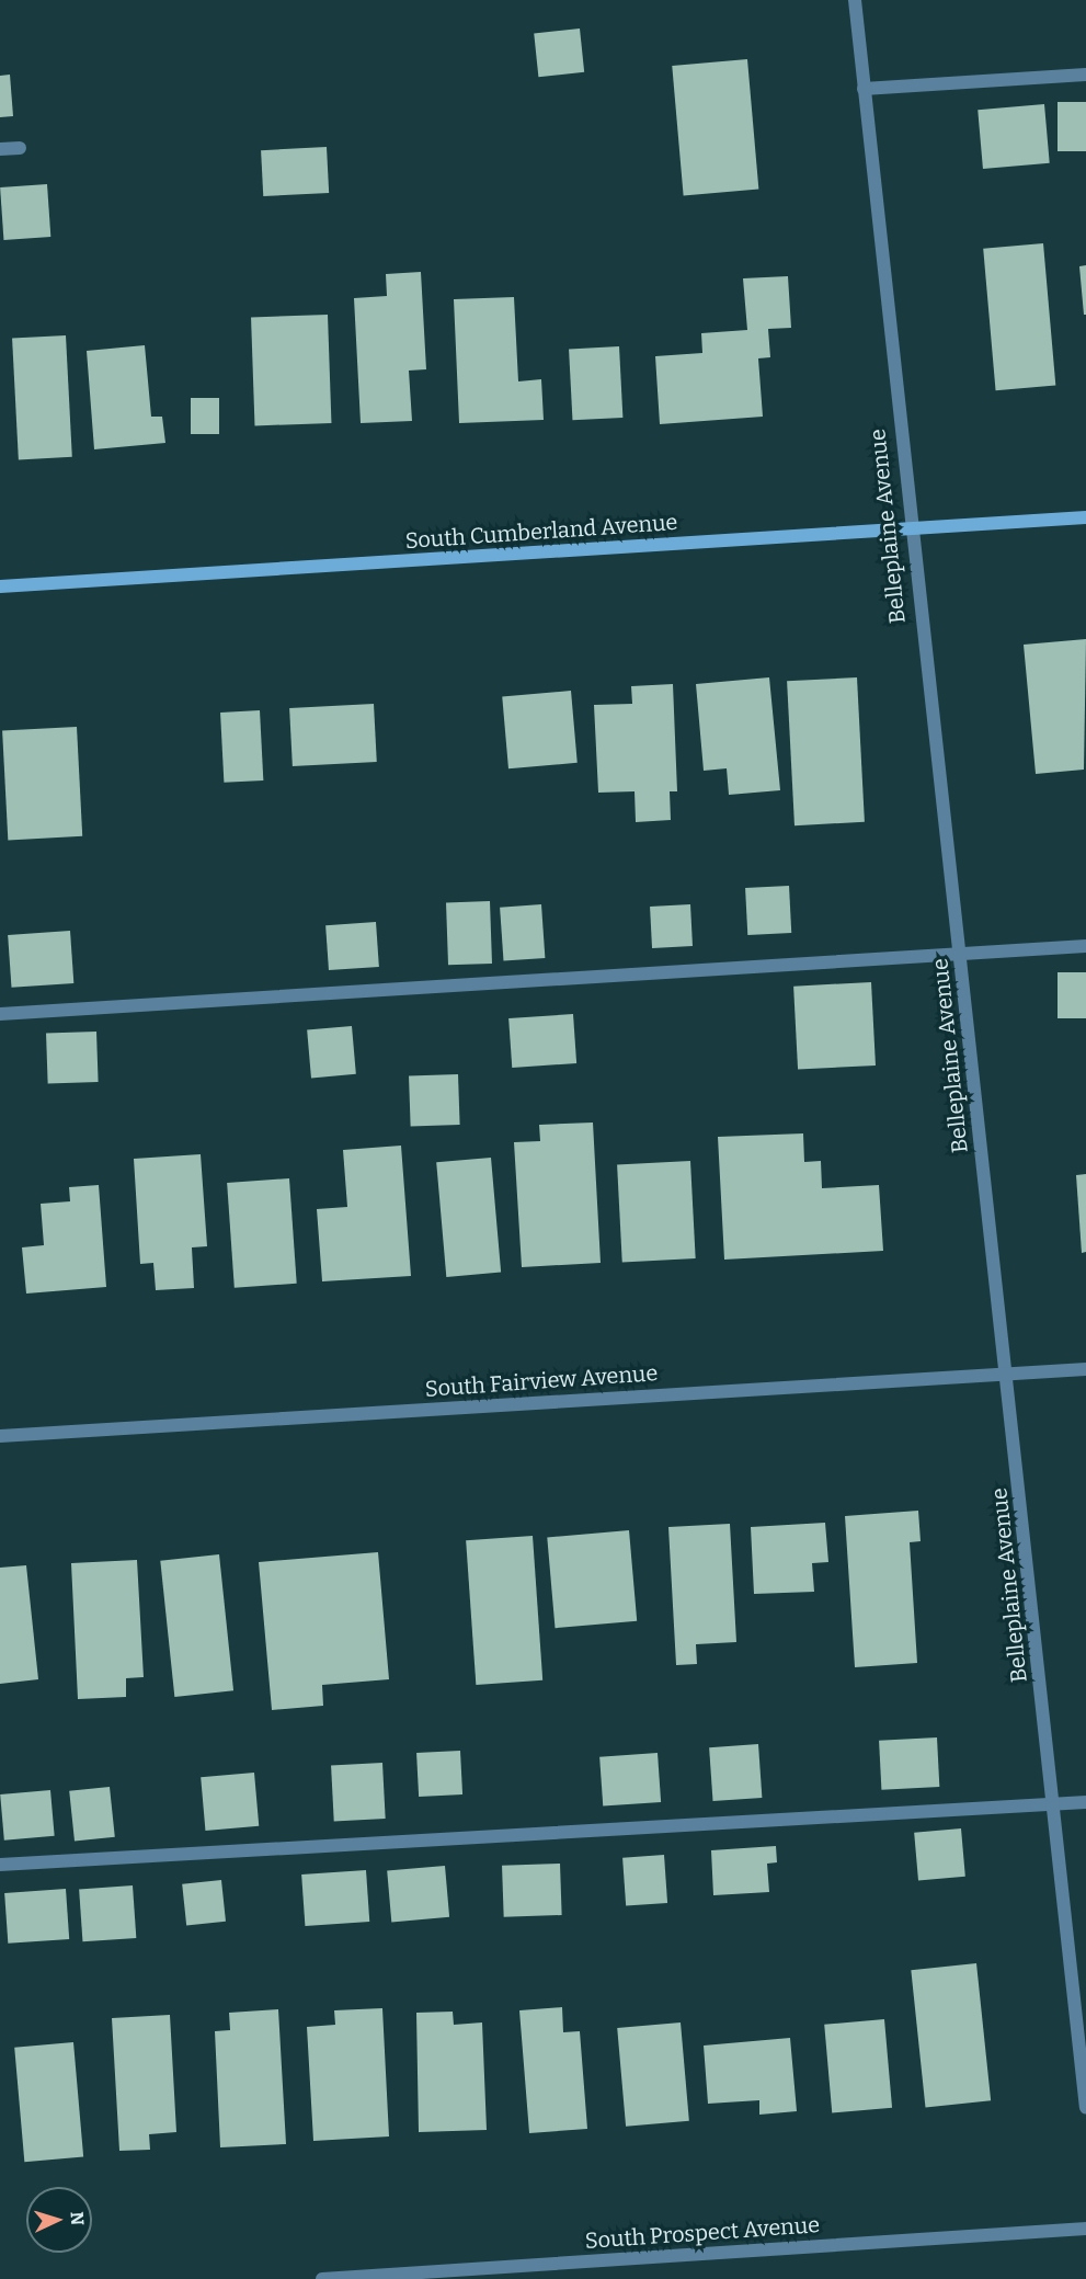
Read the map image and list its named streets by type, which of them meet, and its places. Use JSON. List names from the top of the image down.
{
  "streets": {
    "street": [
      "Belleplaine Avenue",
      "South Cumberland Avenue",
      "South Fairview Avenue",
      "South Prospect Avenue"
    ]
  },
  "crossings": [
    ["Belleplaine Avenue", "South Cumberland Avenue"],
    ["Belleplaine Avenue", "South Fairview Avenue"]
  ],
  "north": "right"
}
